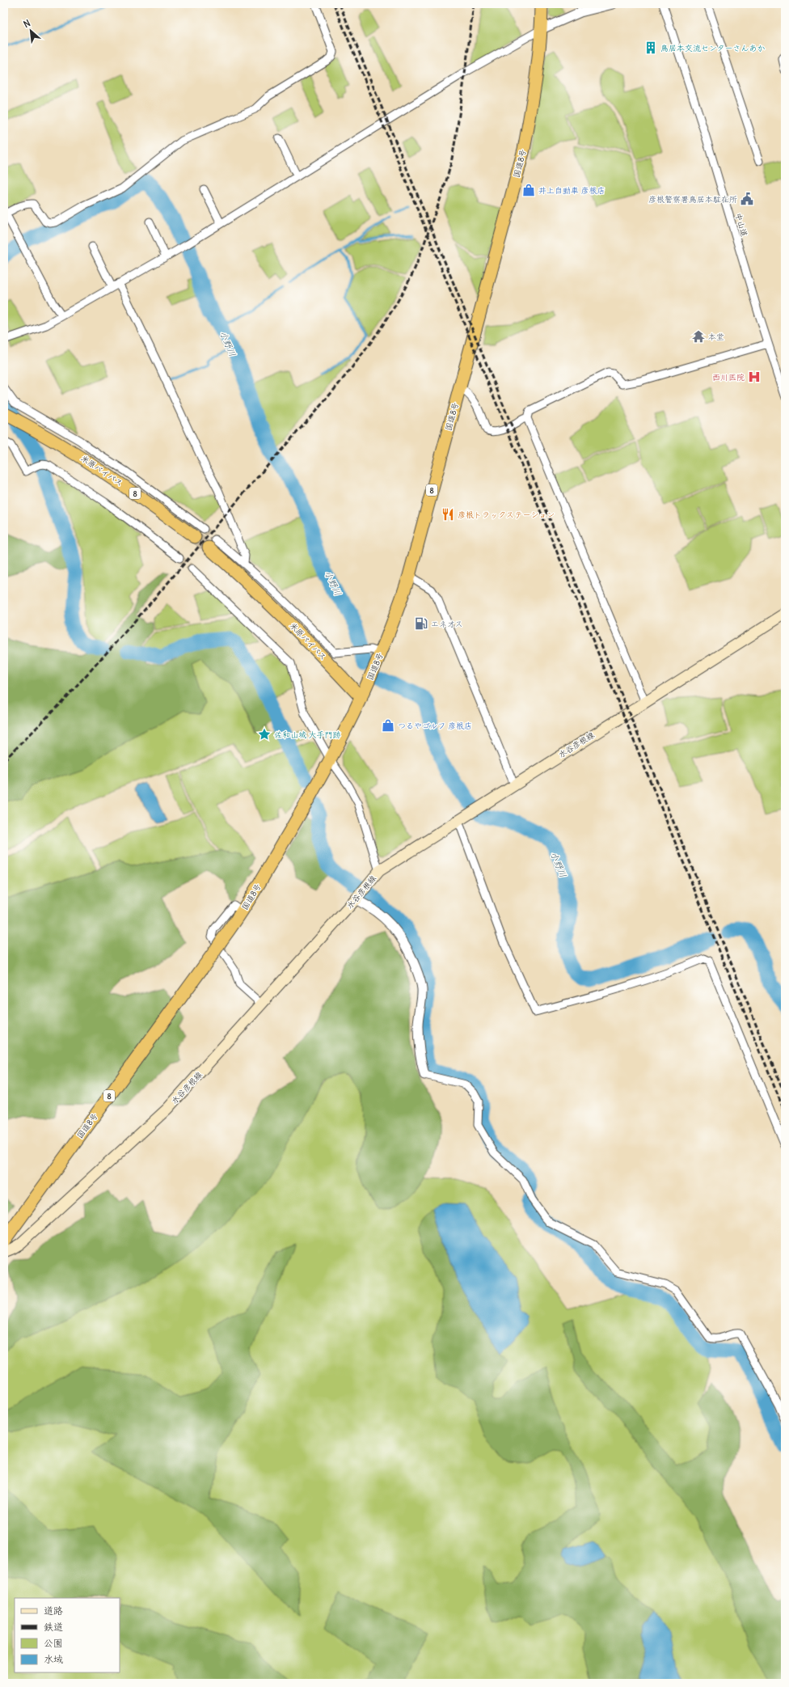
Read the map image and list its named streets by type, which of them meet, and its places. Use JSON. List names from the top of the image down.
{
  "streets": {
    "highway": ["国道8号", "米原バイパス", "8"],
    "main road": ["水谷彦根線"],
    "street": ["中山道"]
  },
  "crossings": [
    ["国道8号", "米原バイパス"]
  ],
  "water": ["小野川"],
  "places": {
    "building": ["鳥居本交流センターさんあか"],
    "shop": ["井上自動車 彦根店", "つるやゴルフ 彦根店"],
    "public building": ["彦根警察署鳥居本駐在所"],
    "temple": ["本堂"],
    "hospital": ["西川医院"],
    "restaurant": ["彦根トラックステーション"],
    "fuel station": ["エネオス"],
    "place": ["佐和山城 大手門跡"]
  },
  "legend": [
    "道路",
    "鉄道",
    "公園",
    "水域"
  ],
  "north": "top left"
}
